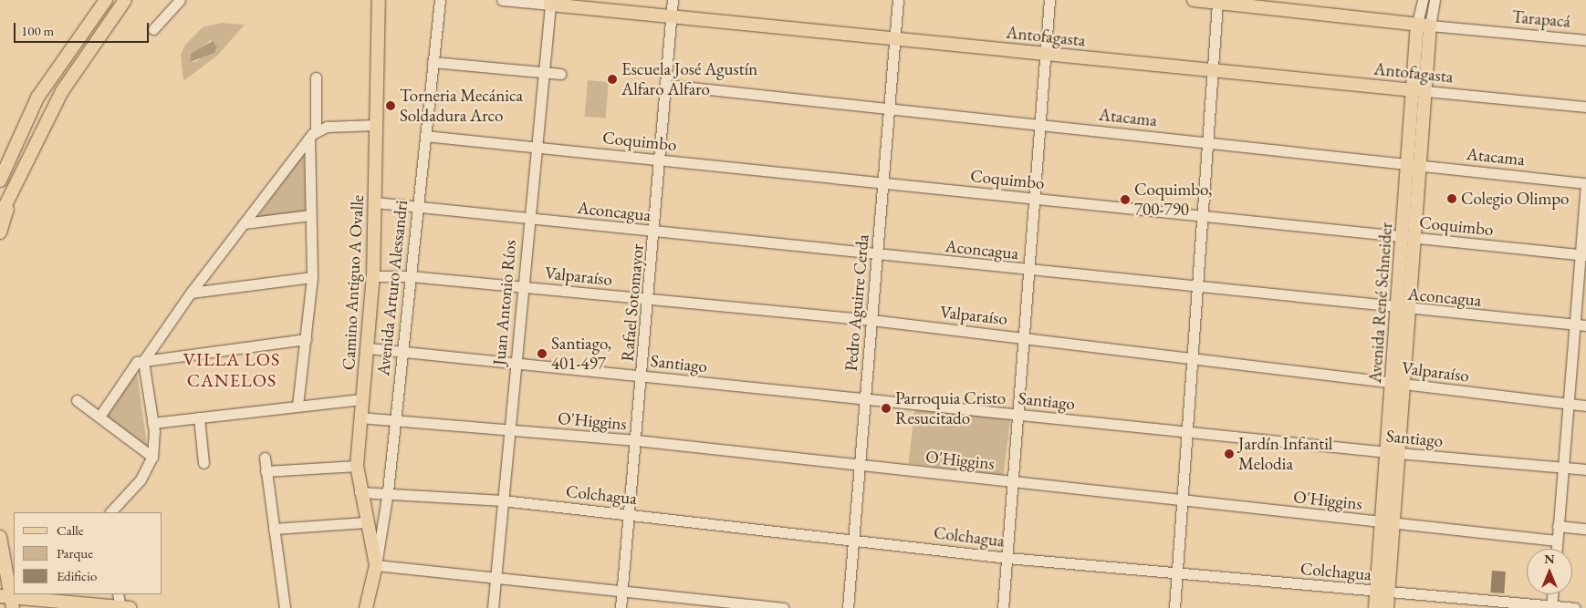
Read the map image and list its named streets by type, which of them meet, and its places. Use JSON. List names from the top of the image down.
{
  "streets": {
    "main road": [
      "Tarapacá",
      "Antofagasta",
      "Camino Antiguo A Ovalle",
      "Avenida Arturo Alessandri",
      "Avenida René Schneider"
    ],
    "street": [
      "Atacama",
      "Coquimbo",
      "Aconcagua",
      "Valparaíso",
      "Juan Antonio Ríos",
      "Rafael Sotomayor",
      "Pedro Aguirre Cerda",
      "Santiago",
      "O'Higgins",
      "Colchagua"
    ]
  },
  "crossings": [
    ["Tarapacá", "Avenida René Schneider"],
    ["Antofagasta", "Juan Antonio Ríos"],
    ["Antofagasta", "Rafael Sotomayor"],
    ["Antofagasta", "Pedro Aguirre Cerda"],
    ["Antofagasta", "Avenida René Schneider"],
    ["Atacama", "Rafael Sotomayor"],
    ["Atacama", "Pedro Aguirre Cerda"],
    ["Atacama", "Avenida René Schneider"],
    ["Coquimbo", "Avenida Arturo Alessandri"],
    ["Coquimbo", "Juan Antonio Ríos"],
    ["Coquimbo", "Rafael Sotomayor"],
    ["Coquimbo", "Pedro Aguirre Cerda"],
    ["Coquimbo", "Avenida René Schneider"],
    ["Aconcagua", "Camino Antiguo A Ovalle"],
    ["Aconcagua", "Avenida Arturo Alessandri"],
    ["Aconcagua", "Juan Antonio Ríos"],
    ["Aconcagua", "Rafael Sotomayor"],
    ["Aconcagua", "Pedro Aguirre Cerda"],
    ["Aconcagua", "Avenida René Schneider"],
    ["Valparaíso", "Camino Antiguo A Ovalle"],
    ["Valparaíso", "Avenida Arturo Alessandri"],
    ["Valparaíso", "Juan Antonio Ríos"],
    ["Valparaíso", "Rafael Sotomayor"],
    ["Valparaíso", "Pedro Aguirre Cerda"],
    ["Valparaíso", "Avenida René Schneider"],
    ["Camino Antiguo A Ovalle", "Avenida Arturo Alessandri"],
    ["Camino Antiguo A Ovalle", "Santiago"],
    ["Camino Antiguo A Ovalle", "O'Higgins"],
    ["Camino Antiguo A Ovalle", "Colchagua"],
    ["Avenida Arturo Alessandri", "Santiago"],
    ["Avenida Arturo Alessandri", "O'Higgins"],
    ["Avenida Arturo Alessandri", "Colchagua"],
    ["Juan Antonio Ríos", "Santiago"],
    ["Juan Antonio Ríos", "O'Higgins"],
    ["Juan Antonio Ríos", "Colchagua"],
    ["Rafael Sotomayor", "Santiago"],
    ["Rafael Sotomayor", "O'Higgins"],
    ["Rafael Sotomayor", "Colchagua"],
    ["Pedro Aguirre Cerda", "Santiago"],
    ["Pedro Aguirre Cerda", "O'Higgins"],
    ["Pedro Aguirre Cerda", "Colchagua"],
    ["Avenida René Schneider", "Santiago"],
    ["Avenida René Schneider", "O'Higgins"],
    ["Avenida René Schneider", "Colchagua"]
  ],
  "districts": ["VILLA LOS CANELOS"],
  "places": [
    "Escuela José Agustín Alfaro Alfaro",
    "Torneria Mecánica Soldadura Arco",
    "Colegio Olimpo",
    "Coquimbo, 700-790",
    "Santiago, 401-497",
    "Parroquia Cristo Resucitado",
    "Jardín Infantil Melodia"
  ],
  "legend": ["Calle", "Parque", "Edificio"],
  "scale_bar": "100 m",
  "north": "top"
}
